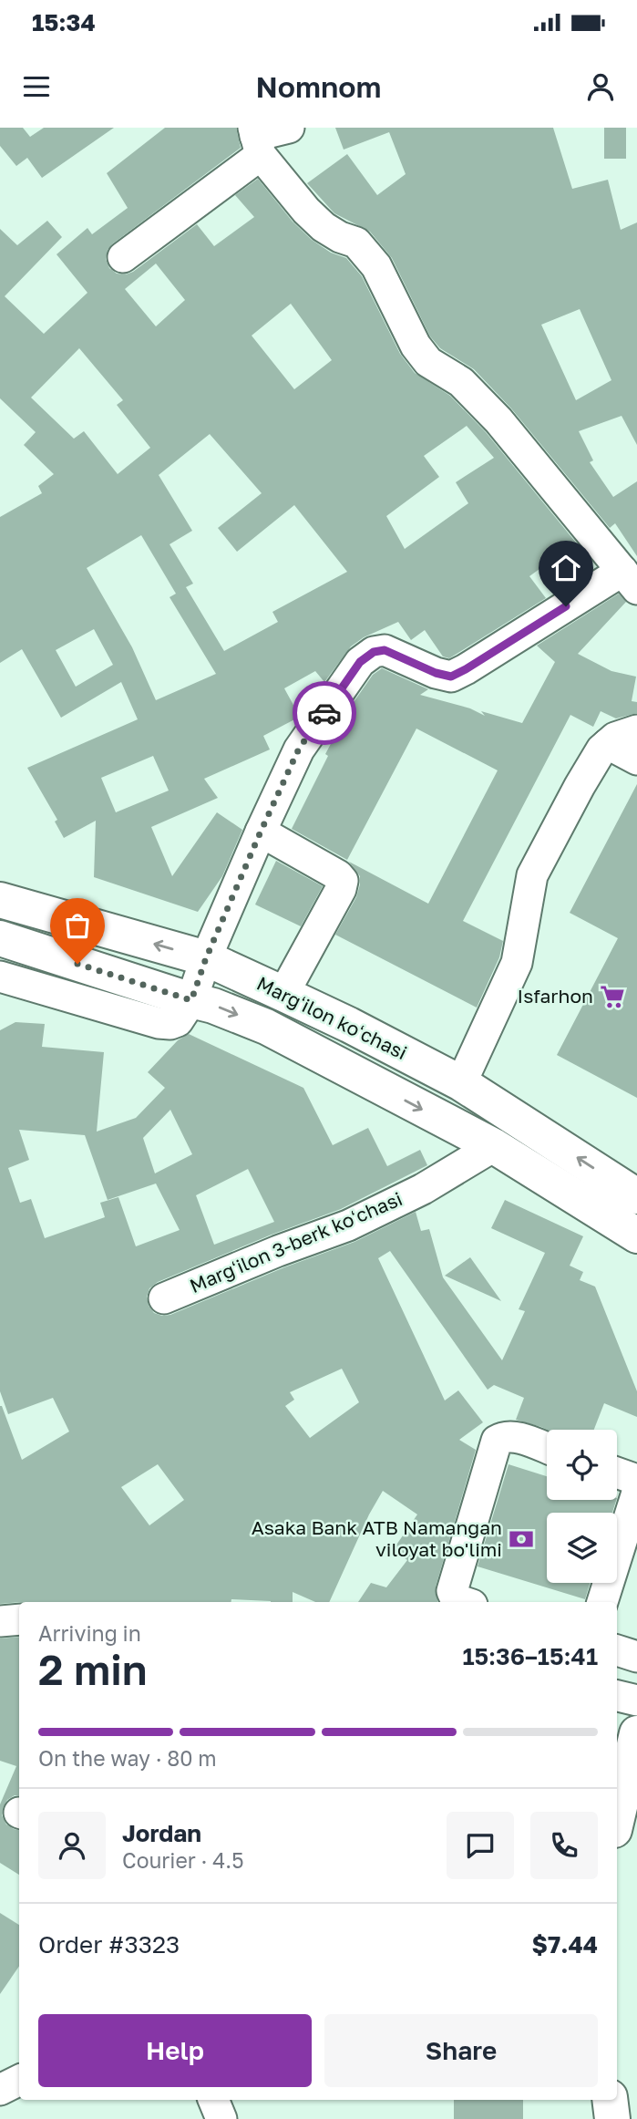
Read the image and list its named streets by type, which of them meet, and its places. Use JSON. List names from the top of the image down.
{
  "streets": {
    "main road": ["Margʻilon koʻchasi"],
    "street": ["Margʻilon 3-berk koʻchasi"]
  },
  "crossings": [
    ["Margʻilon koʻchasi", "Margʻilon 3-berk koʻchasi"]
  ],
  "places": {
    "supermarket": ["Isfarhon"],
    "bank": ["Asaka Bank ATB Namangan viloyat bo'limi"]
  },
  "page": {
    "status": "15:34",
    "header": "Nomnom",
    "heading": ["2 min", "Arriving in", "15:36–15:41"],
    "panel": [
      "Jordan",
      "Courier · 4.5",
      "Order #3323",
      "$7.44"
    ],
    "bar": "On the way · 80 m",
    "buttons": ["Help", "Share"]
  }
}
